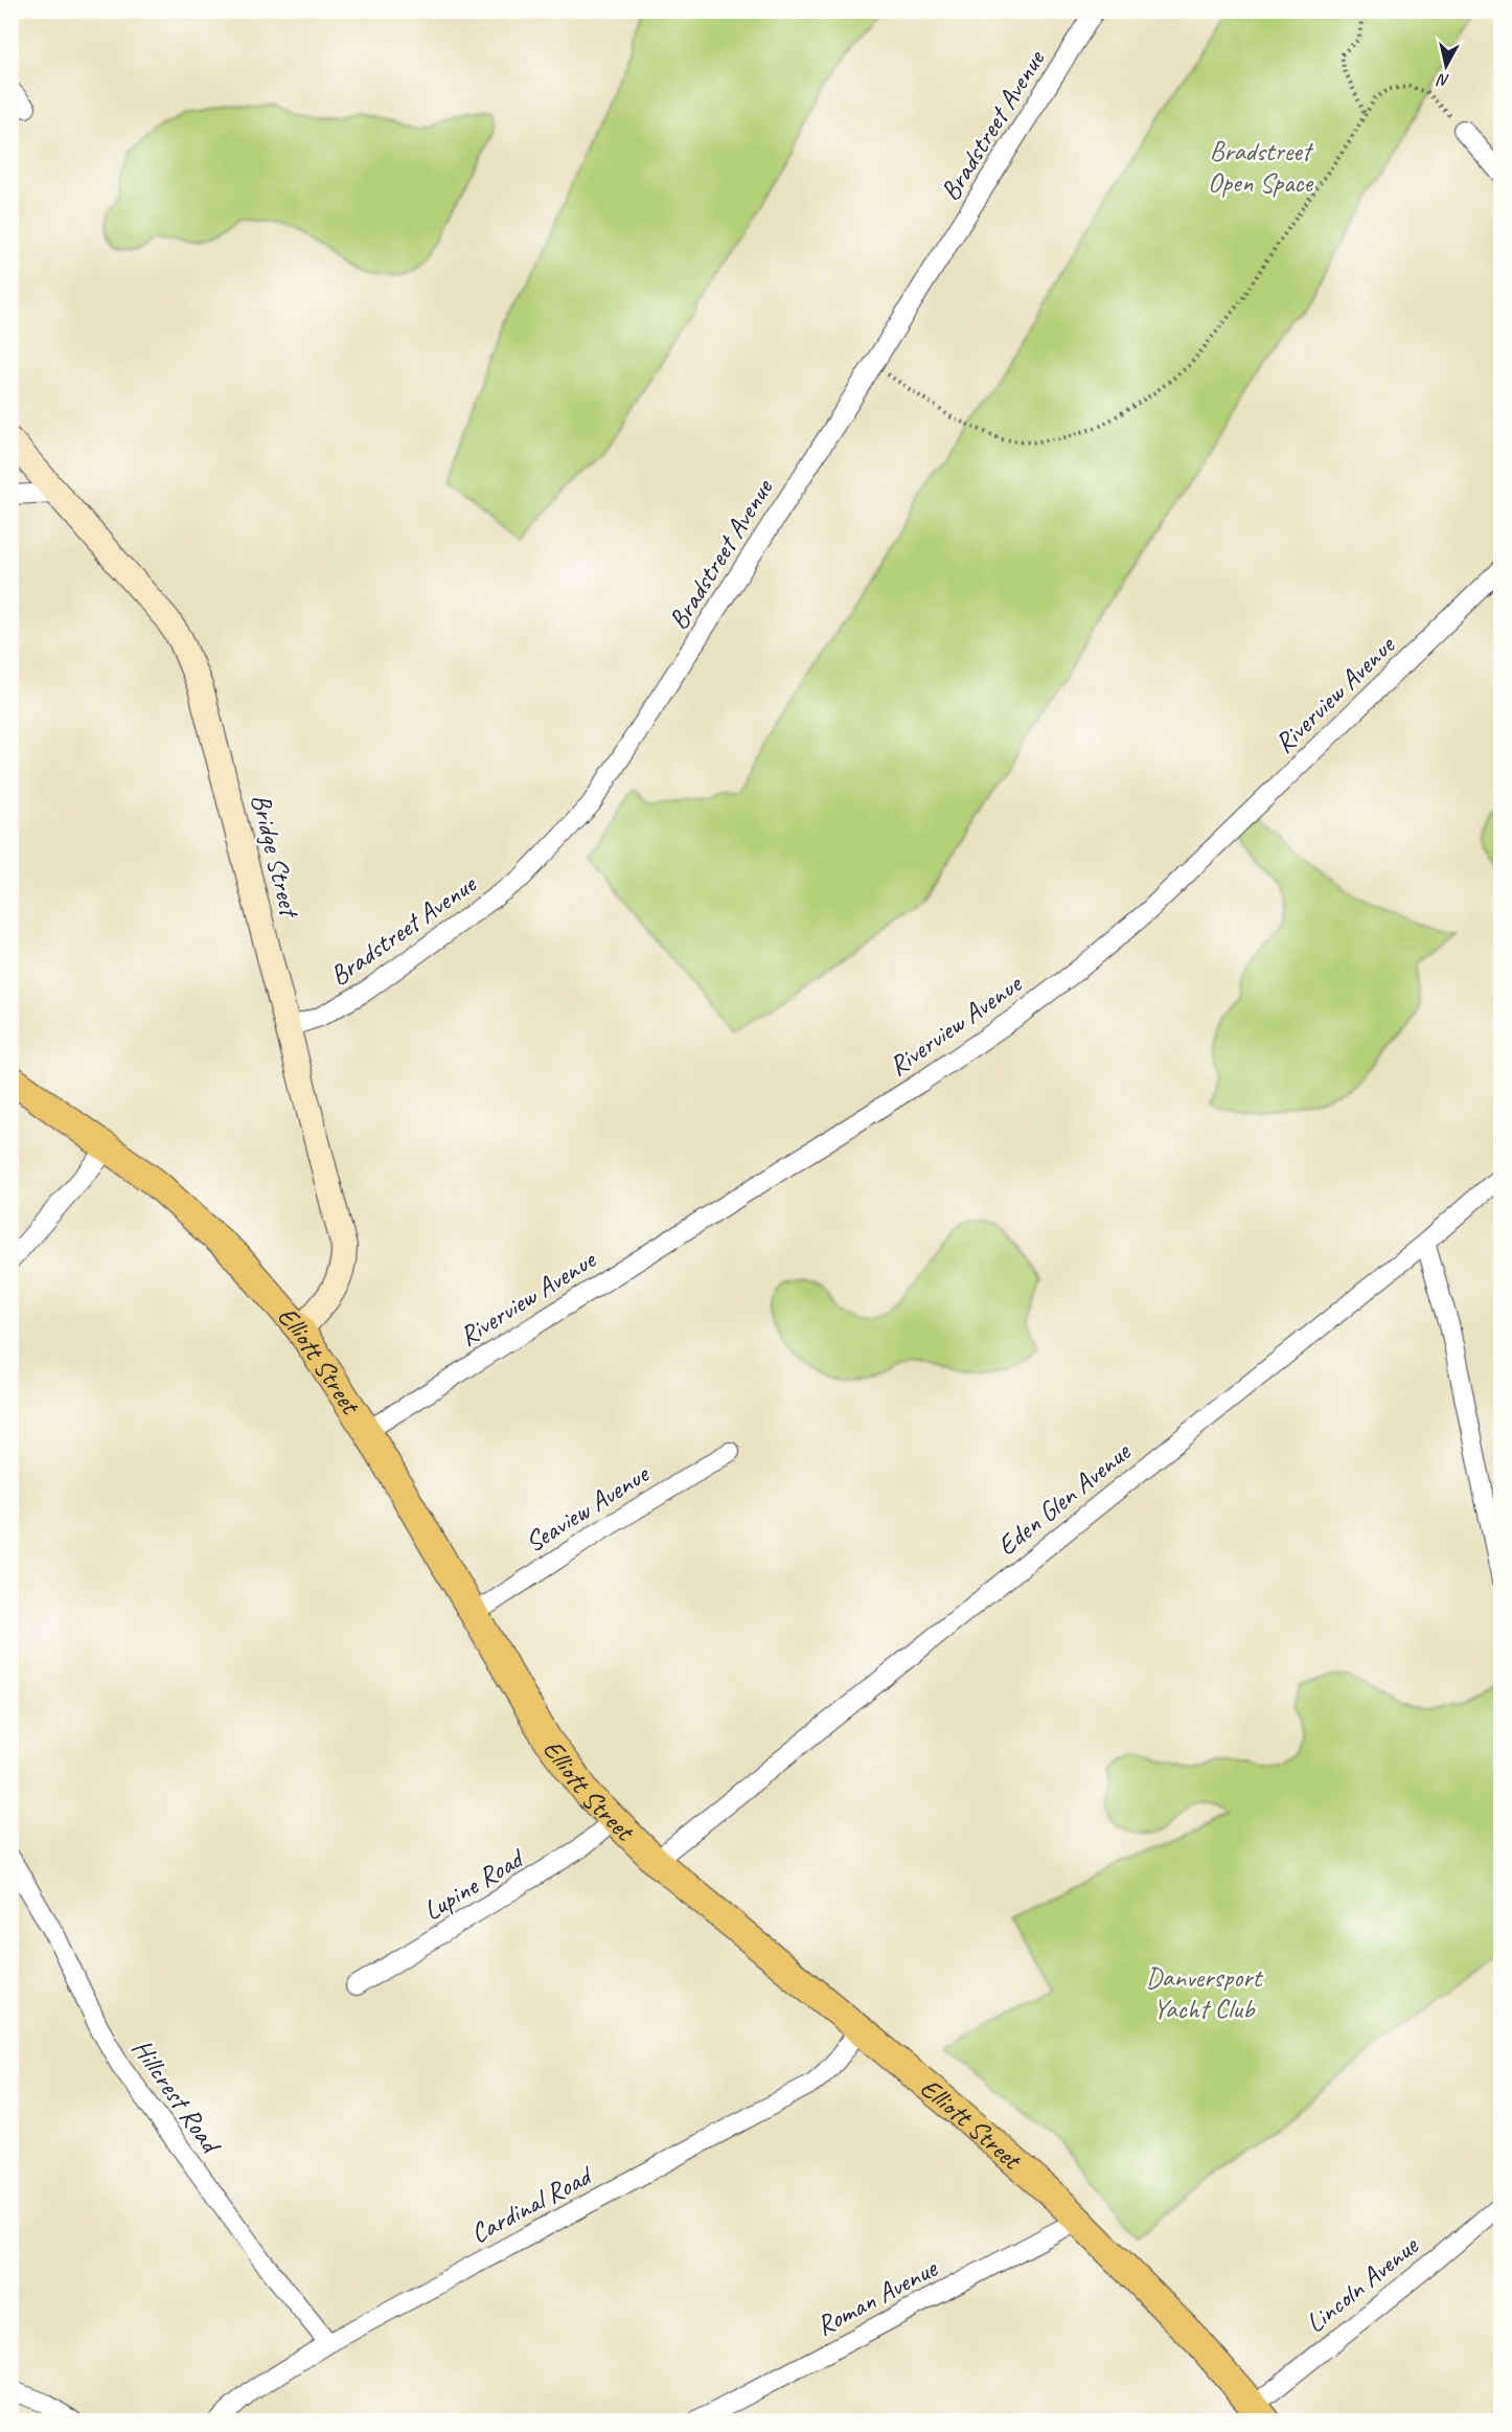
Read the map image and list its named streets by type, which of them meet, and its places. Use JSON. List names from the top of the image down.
{
  "streets": {
    "main road": ["Bridge Street", "Elliott Street"],
    "street": [
      "Bradstreet Avenue",
      "Riverview Avenue",
      "Eden Glen Avenue",
      "Seaview Avenue",
      "Lupine Road",
      "Hillcrest Road",
      "Cardinal Road",
      "Lincoln Avenue",
      "Roman Avenue"
    ]
  },
  "crossings": [
    ["Bradstreet Avenue", "Bridge Street"],
    ["Riverview Avenue", "Elliott Street"],
    ["Bridge Street", "Elliott Street"],
    ["Elliott Street", "Eden Glen Avenue"],
    ["Elliott Street", "Seaview Avenue"],
    ["Elliott Street", "Lupine Road"],
    ["Elliott Street", "Cardinal Road"],
    ["Elliott Street", "Lincoln Avenue"],
    ["Elliott Street", "Roman Avenue"],
    ["Hillcrest Road", "Cardinal Road"]
  ],
  "parks": ["Bradstreet Open Space", "Danversport Yacht Club"],
  "north": "bottom"
}
